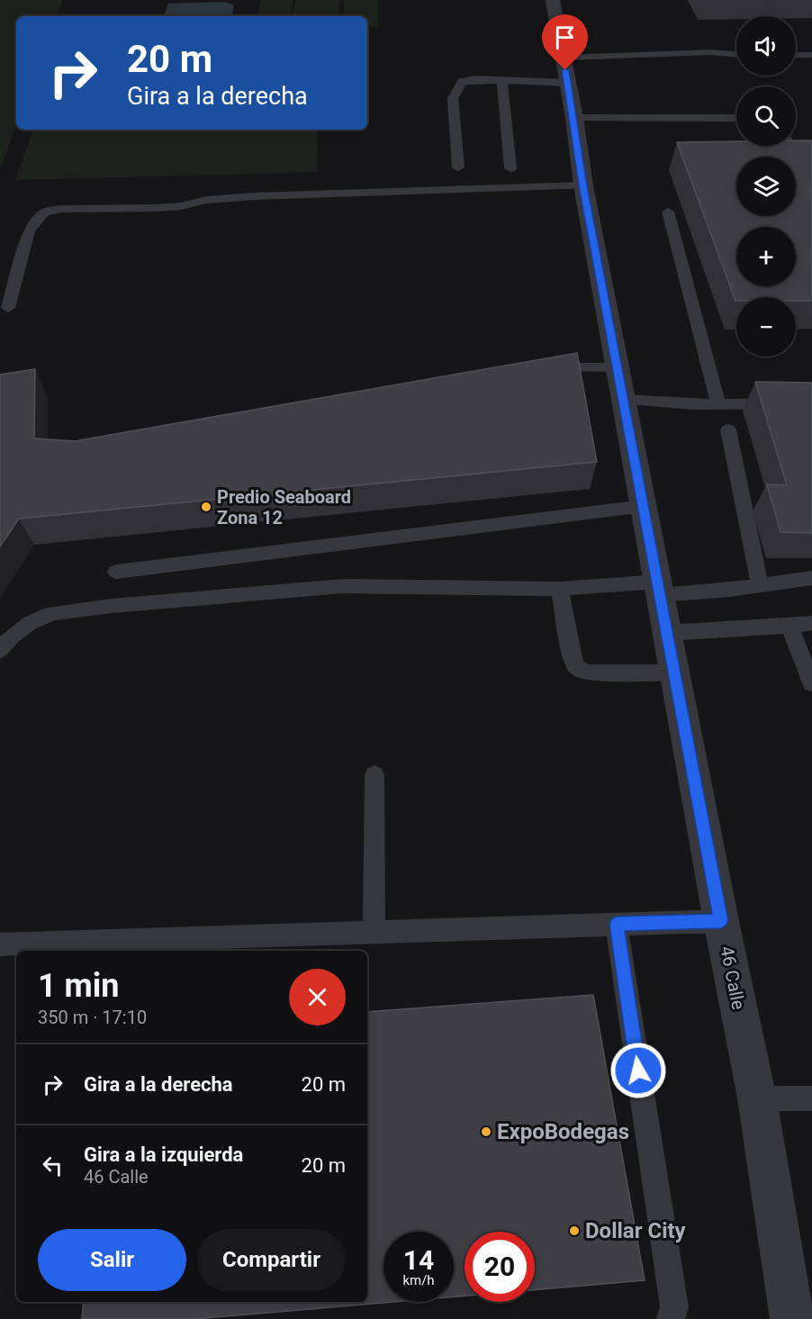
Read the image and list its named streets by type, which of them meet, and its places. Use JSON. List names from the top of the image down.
{
  "streets": {
    "street": ["46 Calle"]
  },
  "places": ["Predio Seaboard Zona 12", "ExpoBodegas", "Dollar City"],
  "page": {
    "map_buttons": ["+", "−"],
    "turn": ["20 m", "Gira a la derecha"],
    "heading": ["1 min", "350 m · 17:10"],
    "list": [
      {
        "name": "Gira a la derecha",
        "value": "20 m"
      },
      {
        "name": "Gira a la izquierda",
        "note": "46 Calle",
        "value": "20 m"
      }
    ],
    "buttons": ["Salir", "Compartir"],
    "speed": "14 km/h",
    "limit": "20"
  }
}
